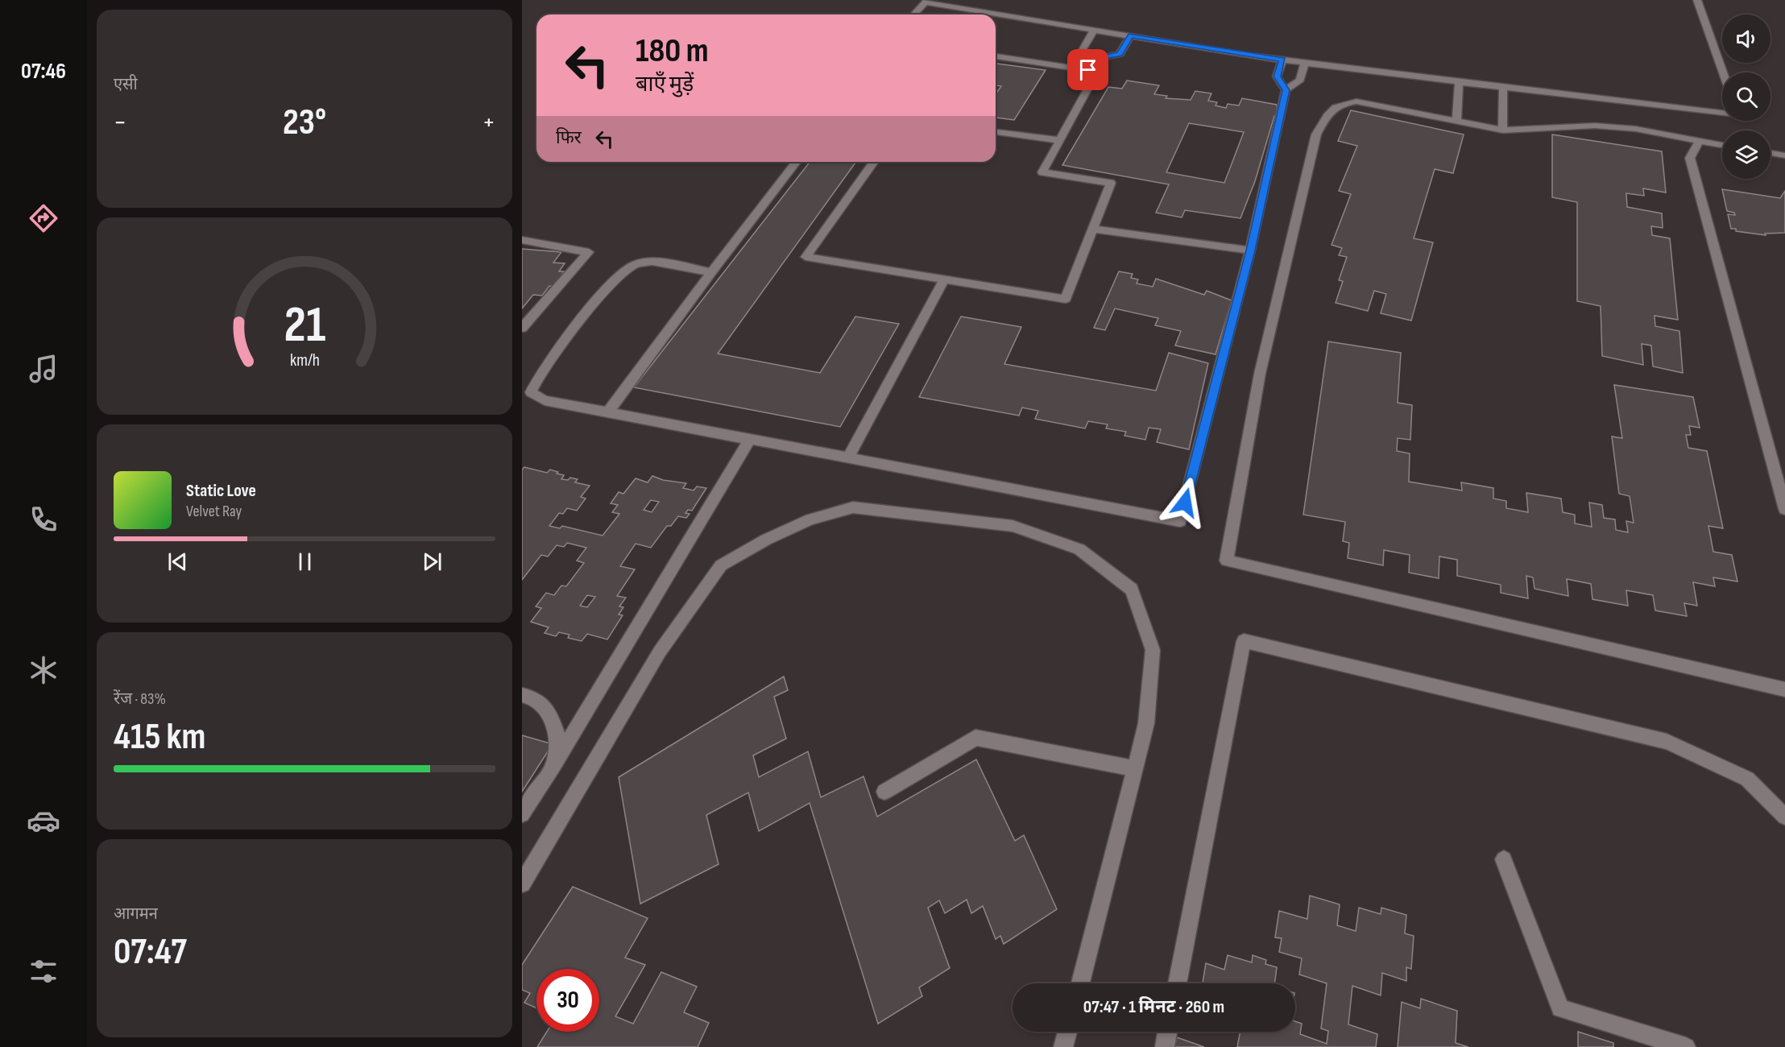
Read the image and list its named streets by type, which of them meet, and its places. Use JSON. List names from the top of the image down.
{
  "page": {
    "tabs": "07:46",
    "tile": [
      "एसी",
      ["रेंज · 83%", "415 km"],
      ["आगमन", "07:47"]
    ],
    "turn": ["180 m", "बाएँ मुड़ें"],
    "heat": ["−", "23°", "+"],
    "then": "फिर",
    "song": ["Static Love", "Velvet Ray"],
    "limit": "30",
    "trip": "07:47 · 1 मिनट · 260 m",
    "gauge": ["21", "km/h"]
  }
}
